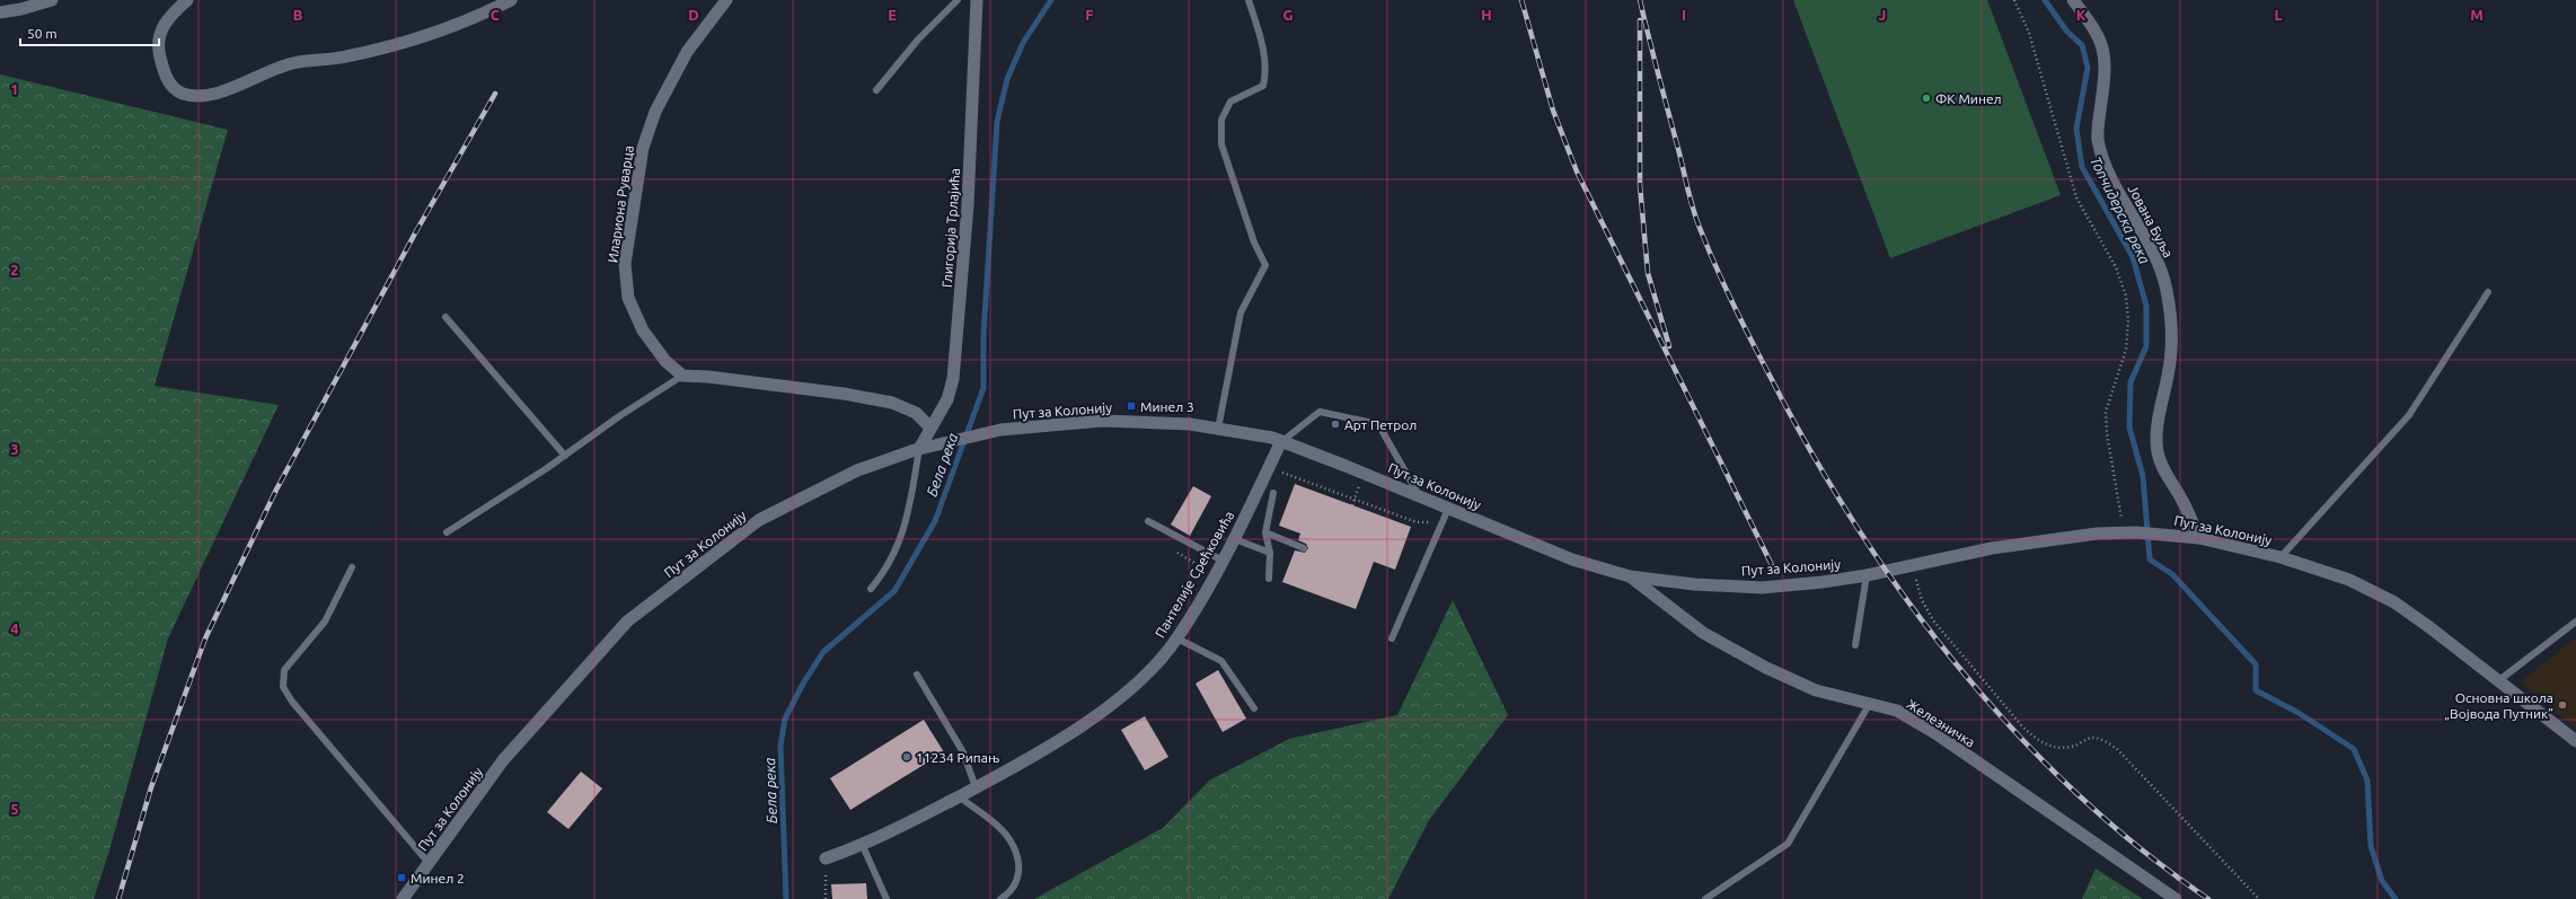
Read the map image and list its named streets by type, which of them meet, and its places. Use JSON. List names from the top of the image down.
{
  "streets": {
    "street": [
      "Илариона Руварца",
      "Јована Буља",
      "Глигорија Трлајића",
      "Пут за Колонију",
      "Пантелије Срећковића",
      "Железничка"
    ]
  },
  "crossings": [
    ["Јована Буља", "Пут за Колонију"],
    ["Глигорија Трлајића", "Пут за Колонију"],
    ["Пут за Колонију", "Пантелије Срећковића"],
    ["Пут за Колонију", "Железничка"]
  ],
  "water": ["Топчидерска река", "Бела река"],
  "places": {
    "other": [
      "ФК Минел",
      "Арт Петрол",
      "Основна школа „Војвода Путник”",
      "11234 Рипањ"
    ],
    "transit": ["Минел 3", "Минел 2"]
  },
  "scale_bar": "50 m",
  "grid": {
    "columns": [
      "B",
      "C",
      "D",
      "E",
      "F",
      "G",
      "H",
      "I",
      "J",
      "K",
      "L",
      "M"
    ],
    "rows": [
      "1",
      "2",
      "3",
      "4",
      "5"
    ]
  }
}
